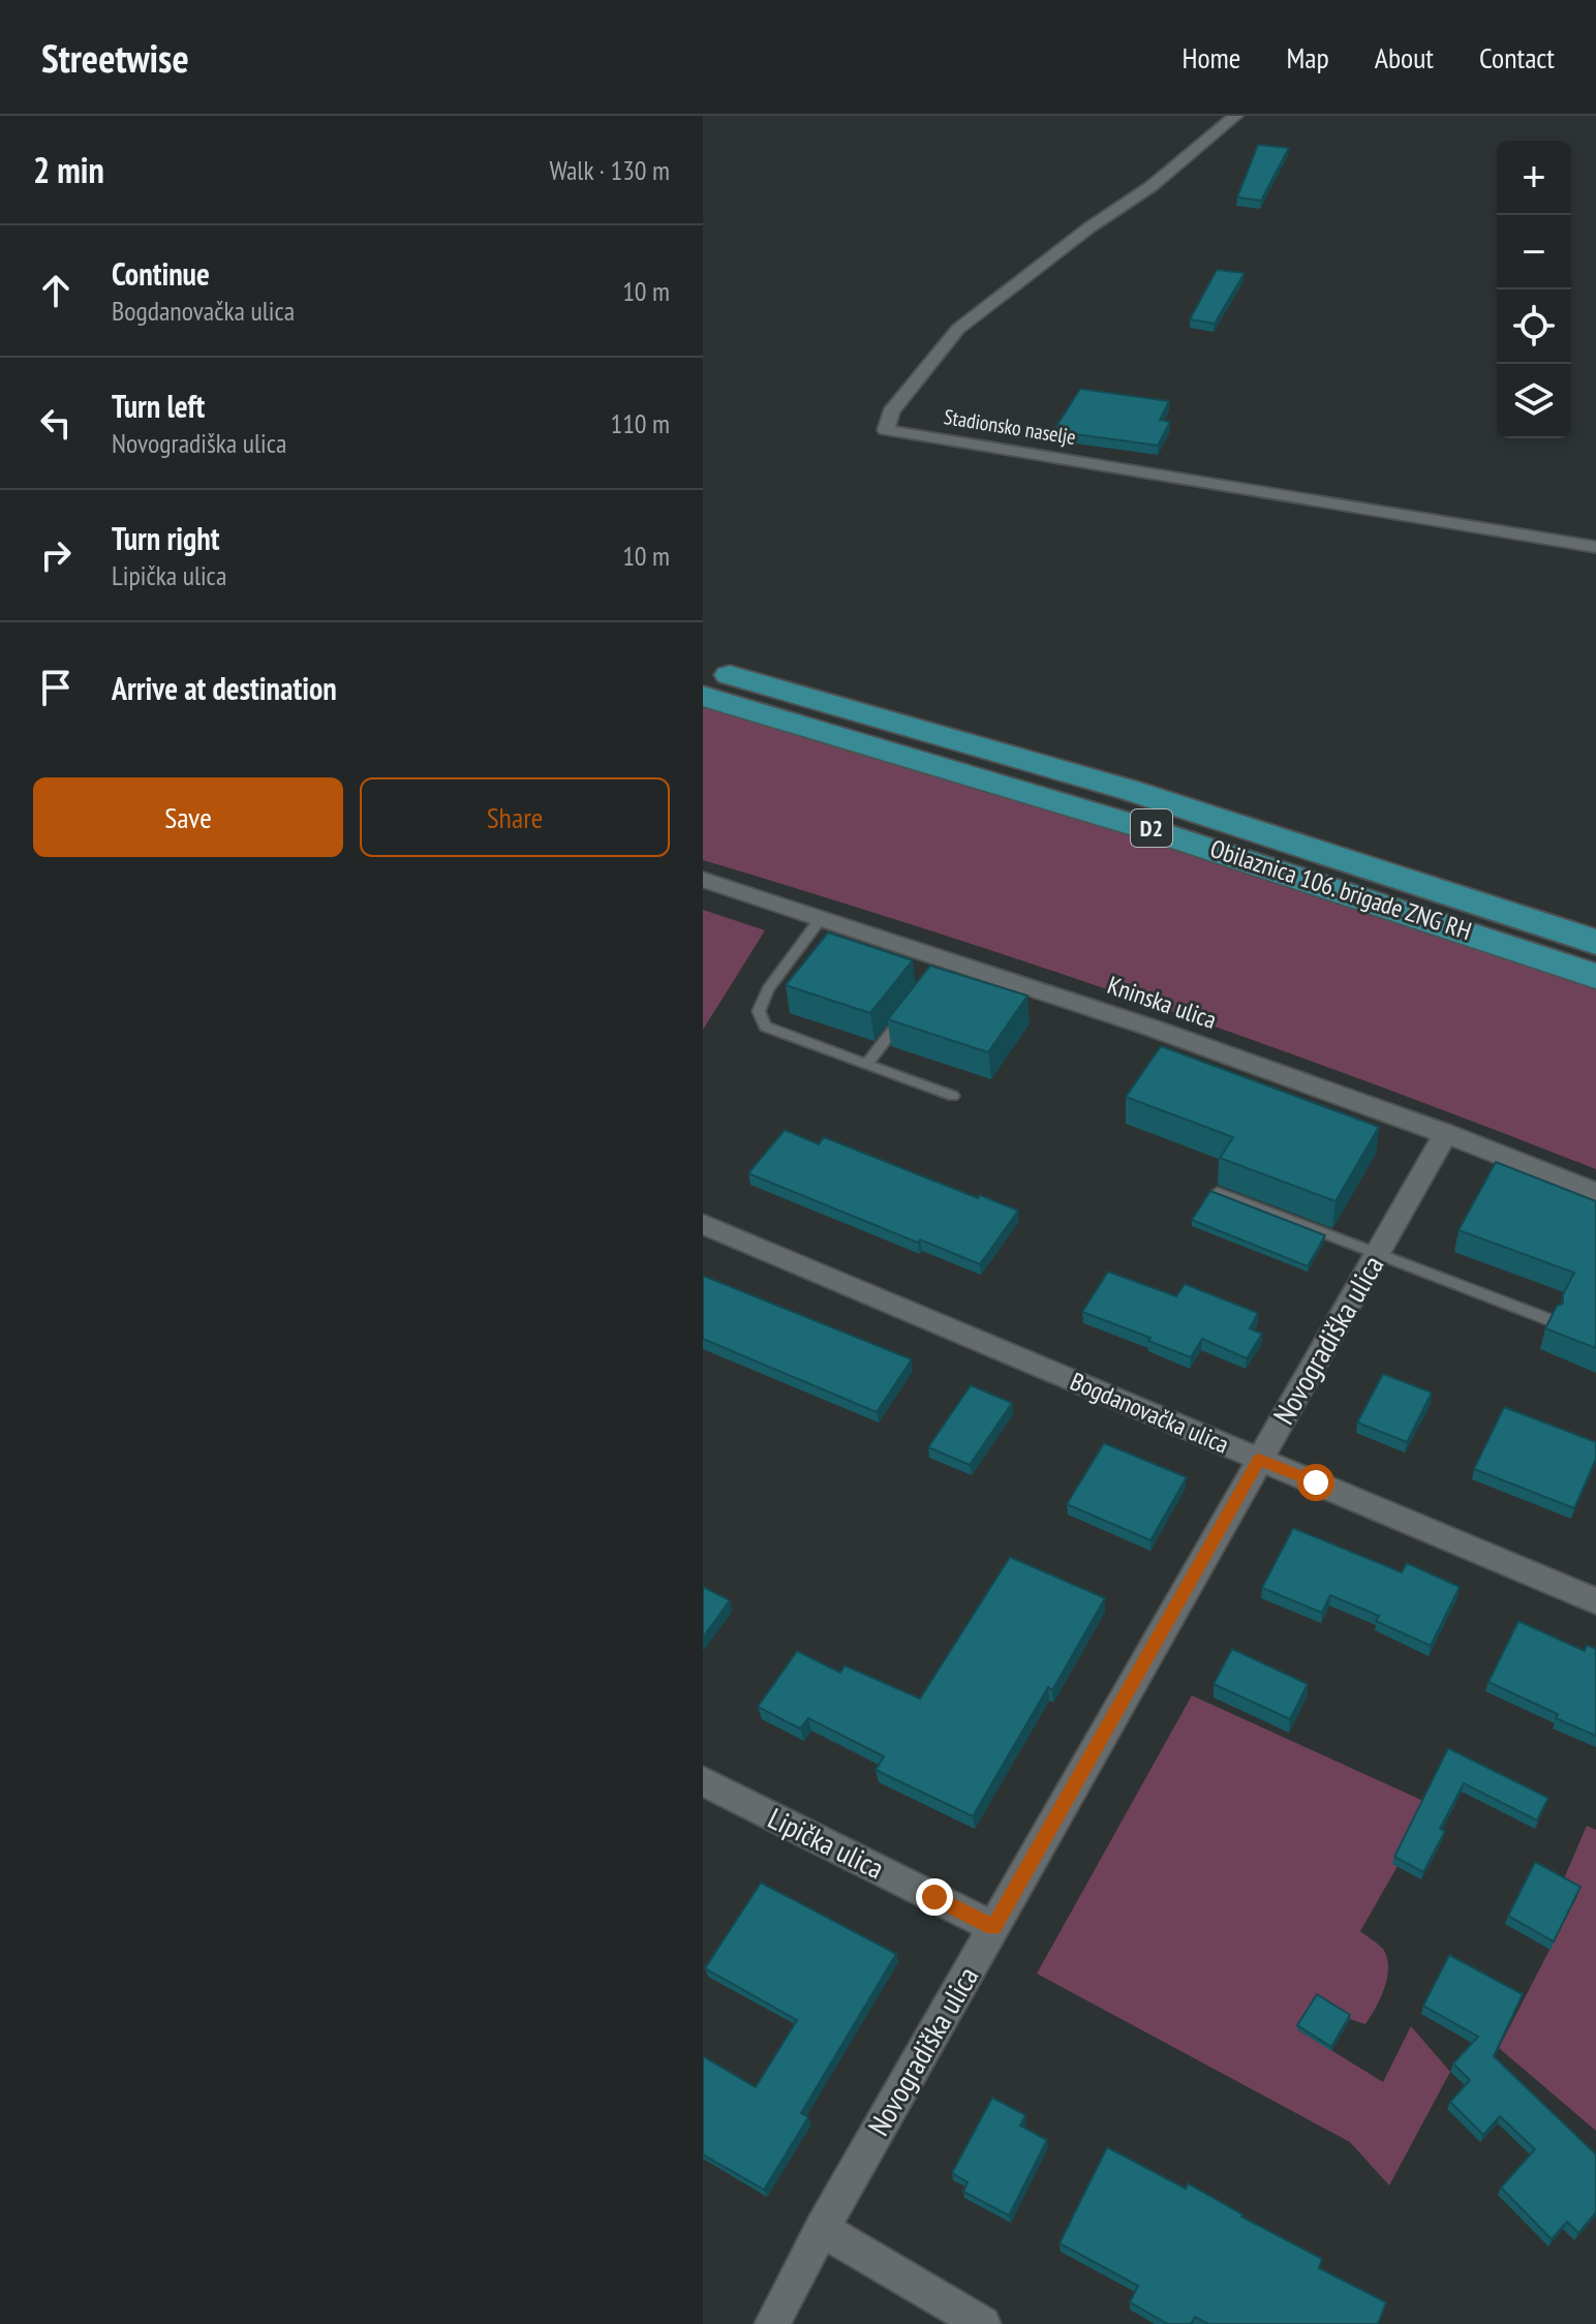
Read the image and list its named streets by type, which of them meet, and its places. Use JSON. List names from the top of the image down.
{
  "streets": {
    "highway": ["D2", "Obilaznica 106. brigade ZNG RH"],
    "street": [
      "Stadionsko naselje",
      "Kninska ulica",
      "Novogradiška ulica",
      "Bogdanovačka ulica",
      "Lipička ulica"
    ]
  },
  "crossings": [
    ["Kninska ulica", "Novogradiška ulica"],
    ["Novogradiška ulica", "Bogdanovačka ulica"],
    ["Novogradiška ulica", "Lipička ulica"]
  ],
  "page": {
    "header": "Streetwise",
    "nav": [
      "Home",
      "Map",
      "About",
      "Contact"
    ],
    "heading": ["2 min", "Walk · 130 m"],
    "map_buttons": ["+", "−"],
    "list": [
      ["Continue", "Bogdanovačka ulica", "10 m"],
      ["Turn left", "Novogradiška ulica", "110 m"],
      ["Turn right", "Lipička ulica", "10 m"],
      "Arrive at destination"
    ],
    "buttons": ["Save", "Share"]
  }
}
